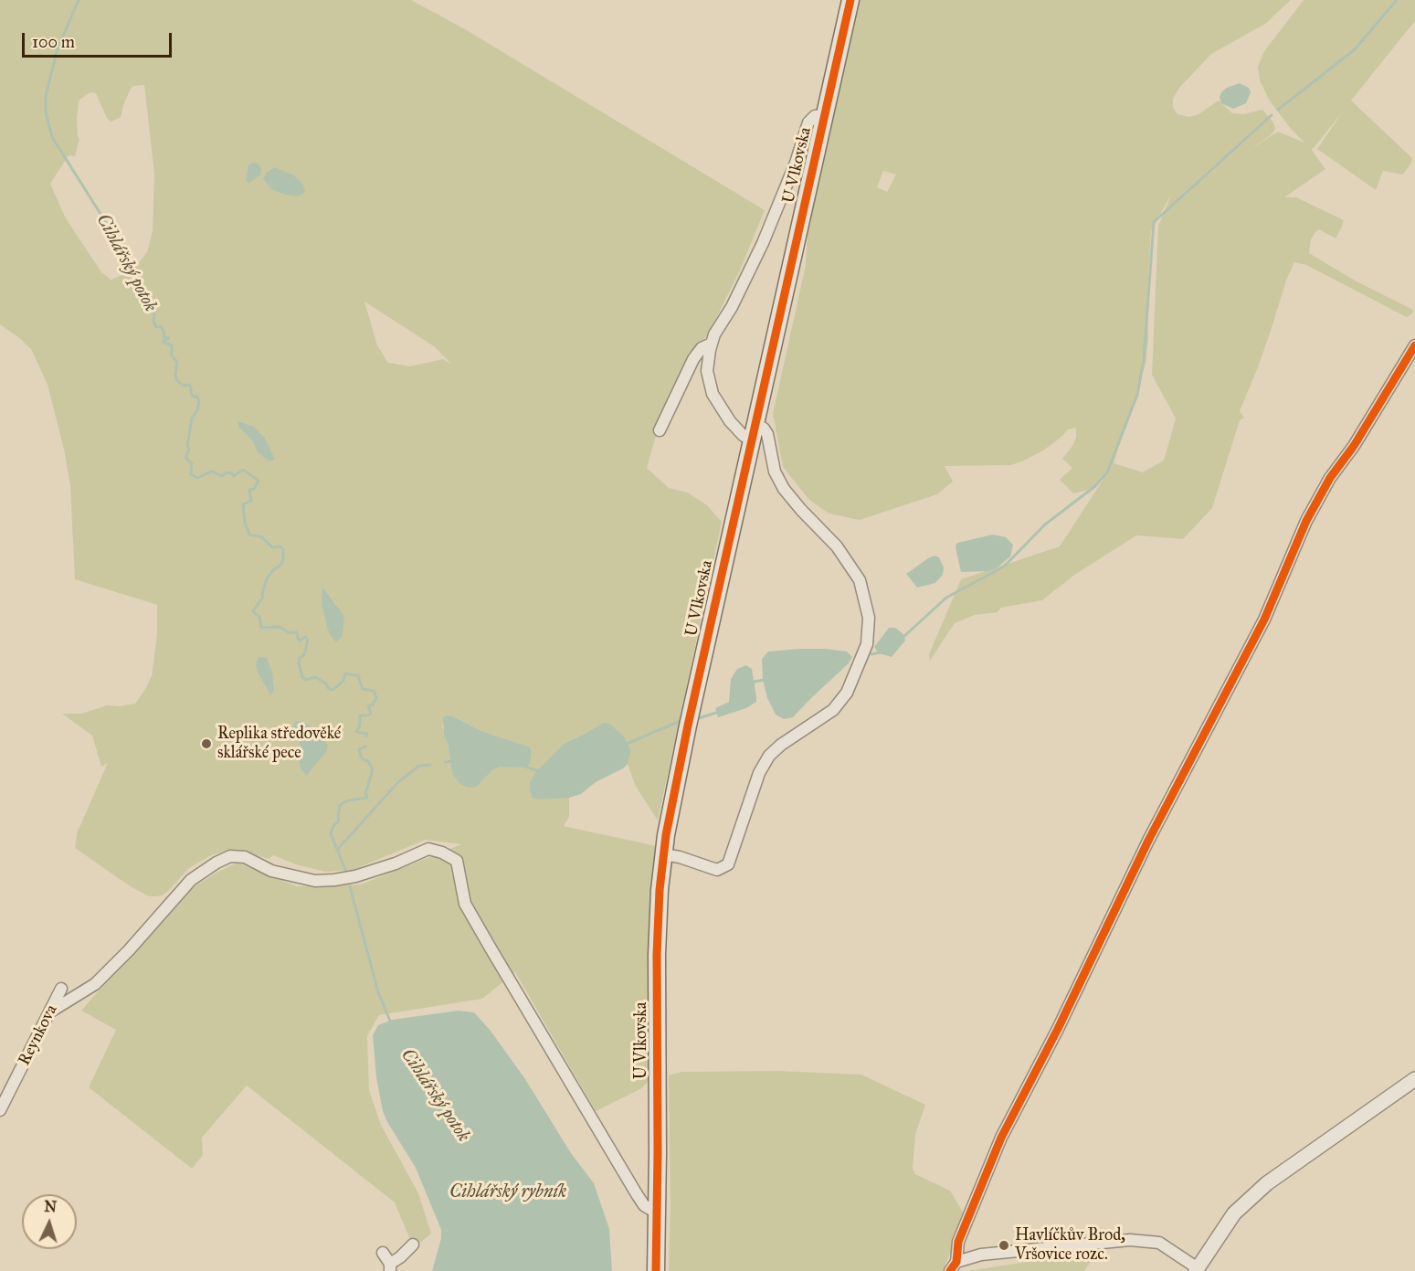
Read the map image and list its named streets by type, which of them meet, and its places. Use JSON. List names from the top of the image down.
{
  "streets": {
    "main road": ["U Vlkovska"],
    "street": ["Reynkova"]
  },
  "water": ["Cihlářský potok", "Cihlářský rybník"],
  "places": ["Replika středověké sklářské pece", "Havlíčkův Brod, Vršovice rozc."],
  "scale_bar": "100 m",
  "north": "top"
}
